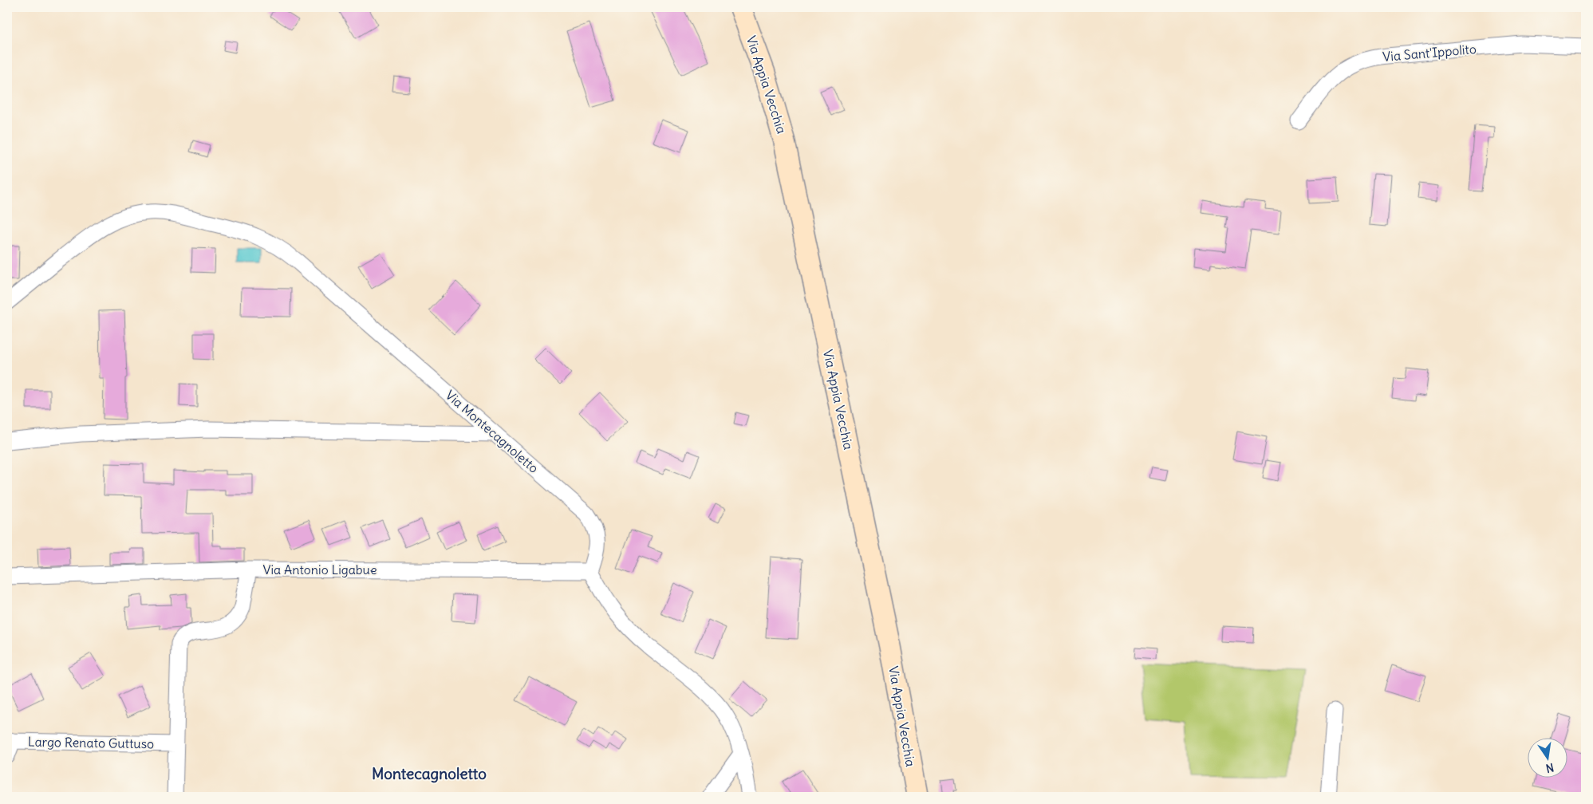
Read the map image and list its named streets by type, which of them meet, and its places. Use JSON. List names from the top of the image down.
{
  "streets": {
    "main road": ["Via Appia Vecchia"],
    "street": [
      "Via Sant'Ippolito",
      "Via Montecagnoletto",
      "Via Antonio Ligabue",
      "Largo Renato Guttuso"
    ]
  },
  "crossings": [
    ["Via Montecagnoletto", "Via Antonio Ligabue"],
    ["Via Antonio Ligabue", "Largo Renato Guttuso"]
  ],
  "districts": ["Montecagnoletto"],
  "north": "bottom"
}
